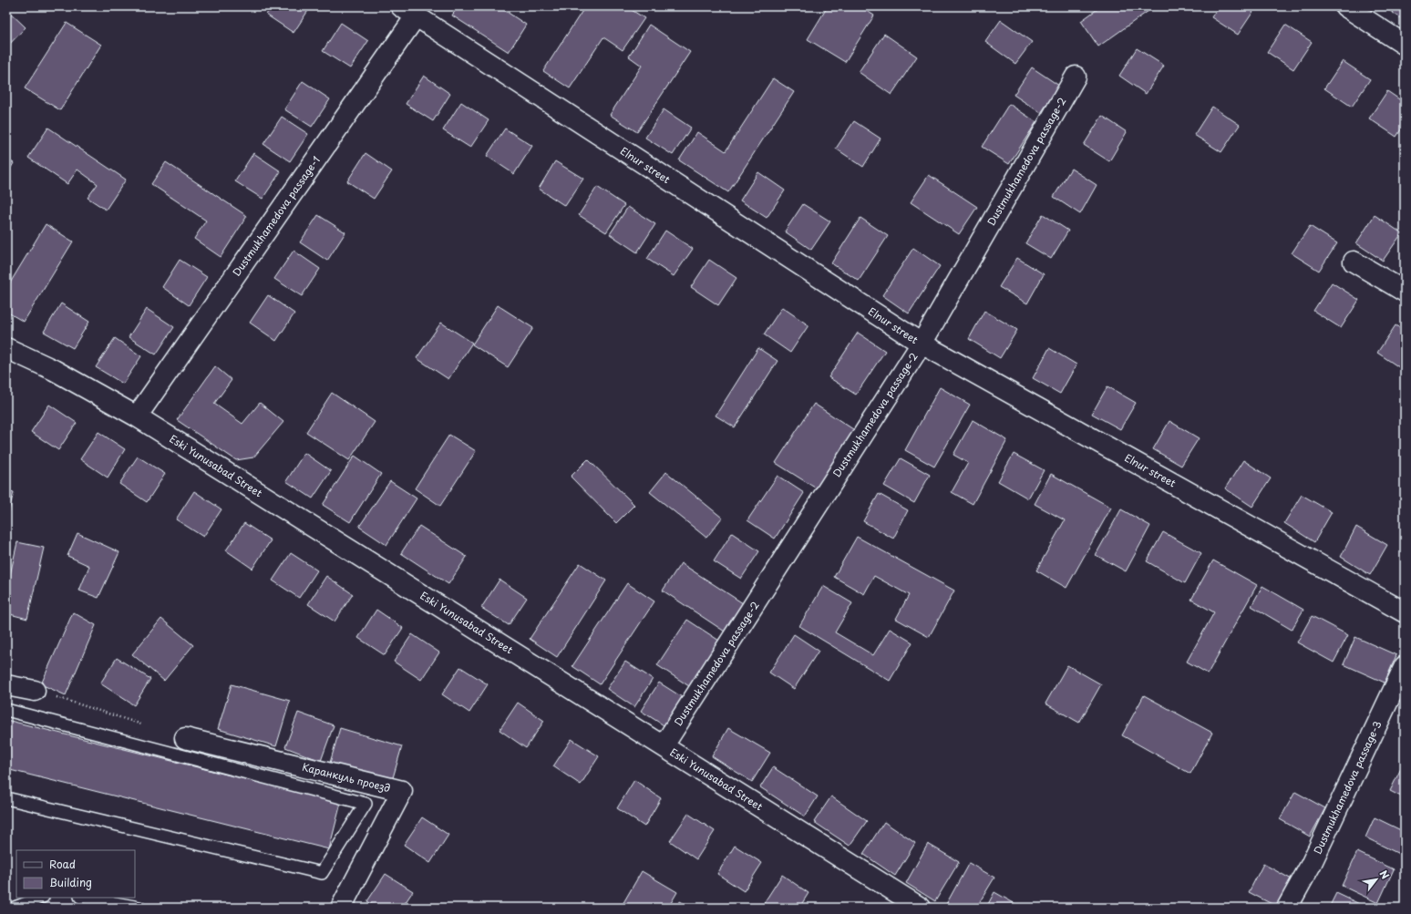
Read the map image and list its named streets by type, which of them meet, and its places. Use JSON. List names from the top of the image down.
{
  "streets": {
    "street": [
      "Dustmukhamedova passage-2",
      "Elnur street",
      "Dustmukhamedova passage-1",
      "Eski Yunusabad Street",
      "Каранкуль проезд",
      "Dustmukhamedova passage-3"
    ]
  },
  "crossings": [
    ["Dustmukhamedova passage-2", "Elnur street"],
    ["Dustmukhamedova passage-2", "Eski Yunusabad Street"],
    ["Elnur street", "Dustmukhamedova passage-1"],
    ["Dustmukhamedova passage-1", "Eski Yunusabad Street"]
  ],
  "legend": ["Road", "Building"],
  "north": "top right"
}
